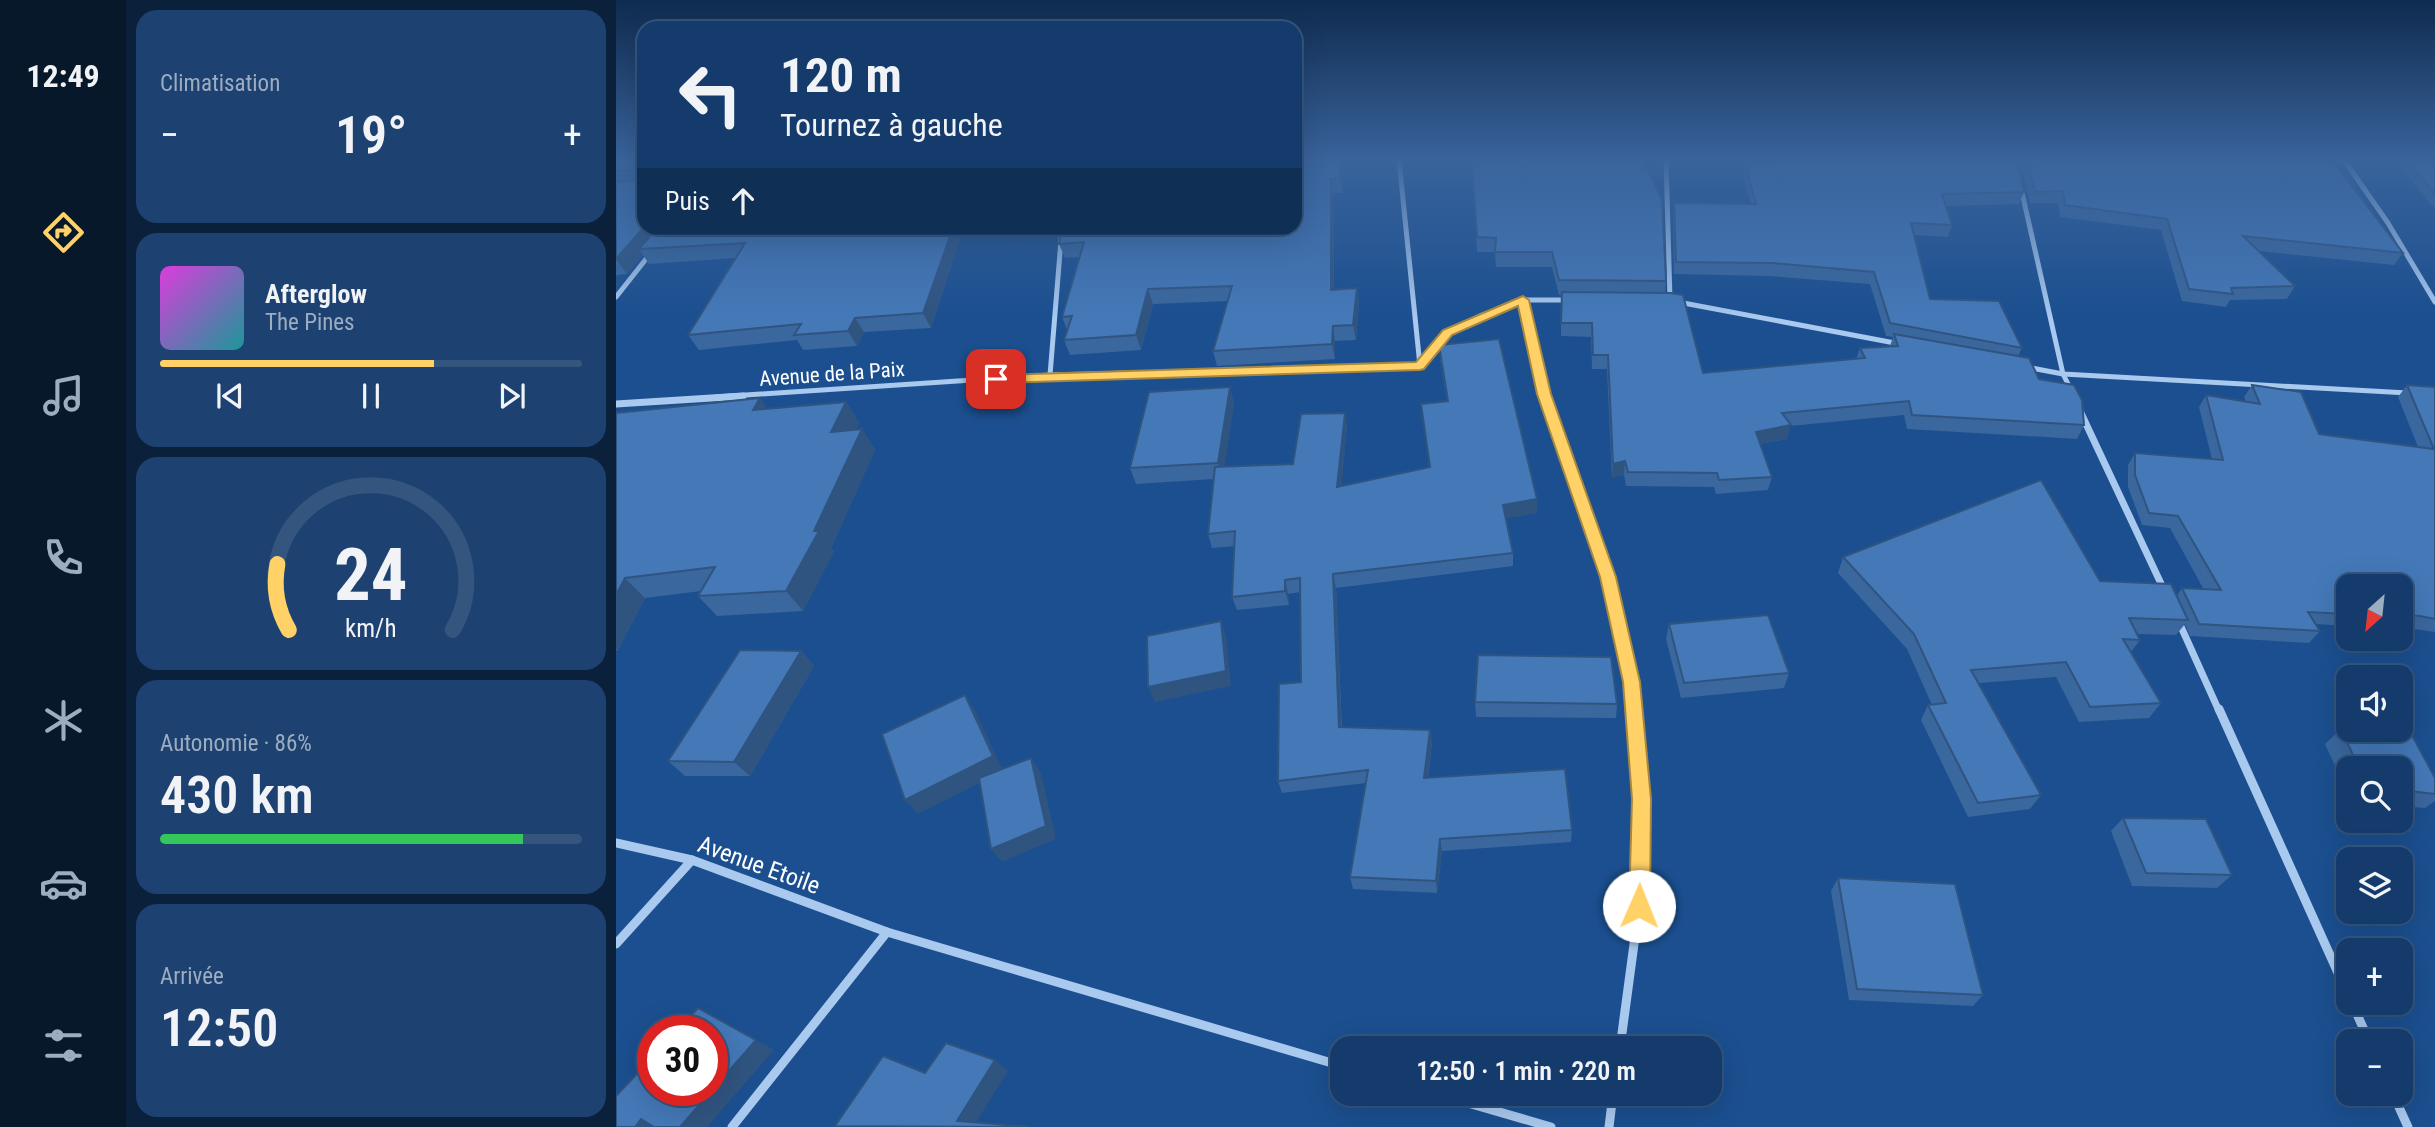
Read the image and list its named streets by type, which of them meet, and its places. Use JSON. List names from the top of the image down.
{
  "streets": {
    "street": ["Avenue de la Paix", "Avenue Etoile"]
  },
  "north": "bottom left",
  "page": {
    "tabs": "12:49",
    "tile": [
      "Climatisation",
      ["Autonomie · 86%", "430 km"],
      ["Arrivée", "12:50"]
    ],
    "turn": ["120 m", "Tournez à gauche"],
    "heat": ["−", "19°", "+"],
    "then": "Puis",
    "song": ["Afterglow", "The Pines"],
    "map_buttons": ["+", "−"],
    "limit": "30",
    "trip": "12:50 · 1 min · 220 m",
    "gauge": ["24", "km/h"]
  }
}
